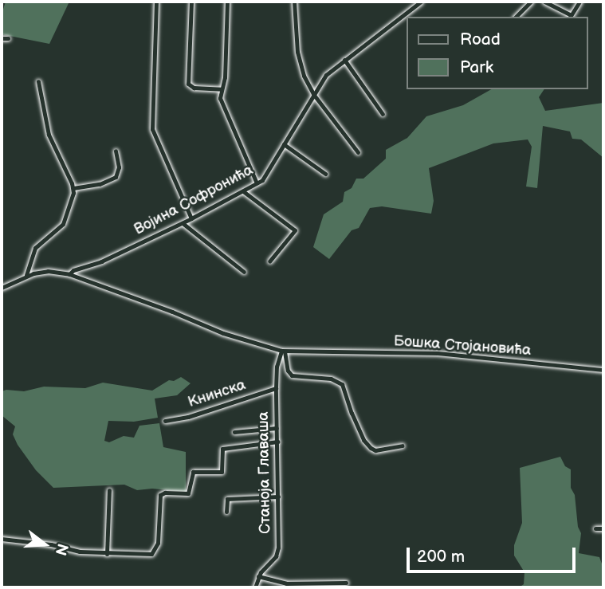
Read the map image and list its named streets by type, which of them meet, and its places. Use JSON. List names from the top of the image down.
{
  "streets": {
    "street": [
      "Војина Софронића",
      "Бошка Стојановића",
      "Книнска",
      "Станоја Главаша"
    ]
  },
  "crossings": [
    ["Војина Софронића", "Бошка Стојановића"],
    ["Бошка Стојановића", "Станоја Главаша"],
    ["Книнска", "Станоја Главаша"]
  ],
  "legend": ["Road", "Park"],
  "scale_bar": "200 m",
  "north": "right"
}
